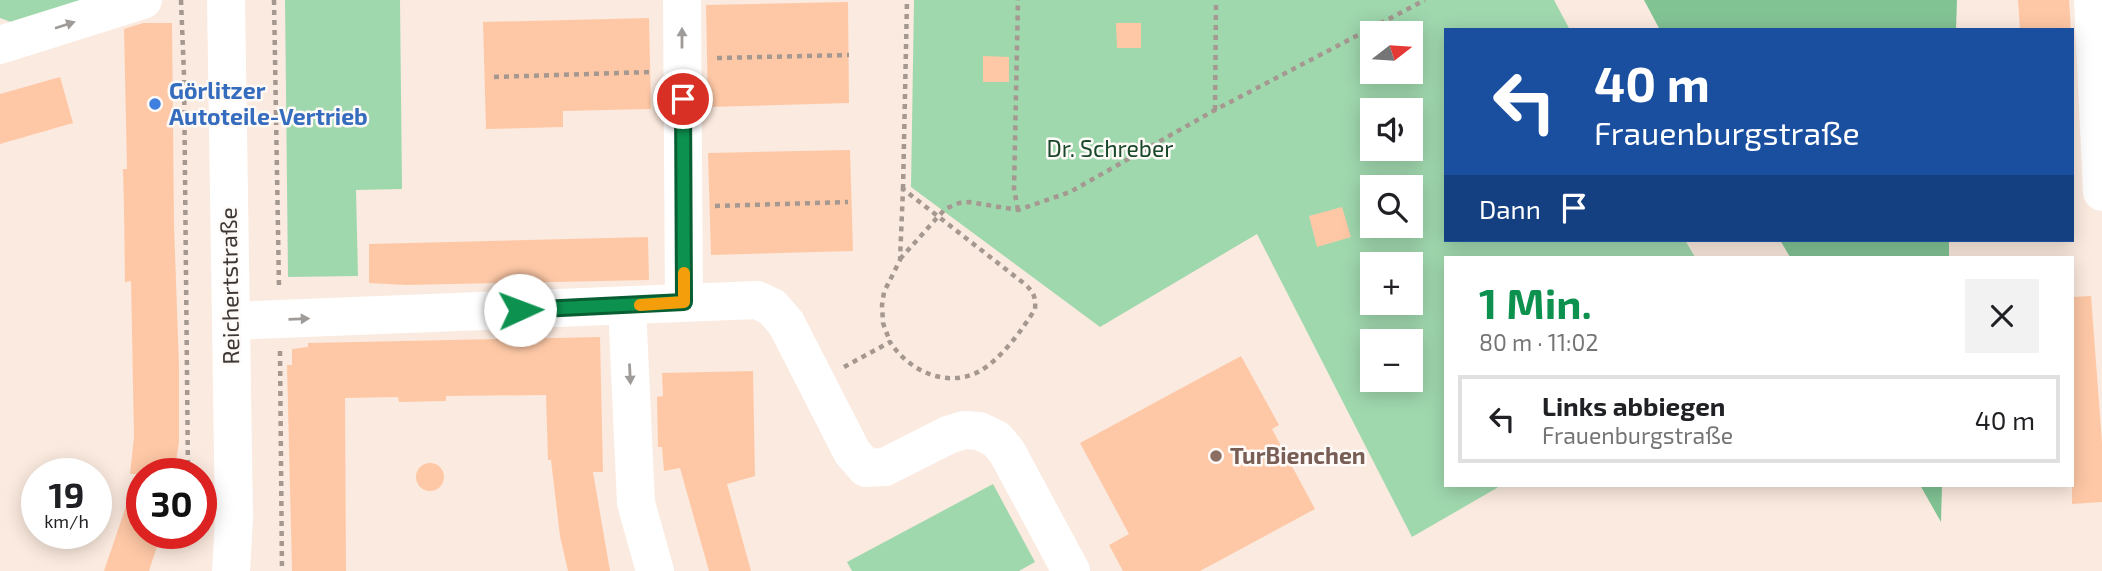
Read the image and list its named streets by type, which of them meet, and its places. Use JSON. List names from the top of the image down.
{
  "streets": {
    "street": ["Reichertstraße"]
  },
  "parks": ["Dr. Schreber"],
  "places": ["Görlitzer Autoteile-Vertrieb", "TurBienchen"],
  "north": "right",
  "page": {
    "map_buttons": ["+", "−"],
    "turn": ["40 m", "Frauenburgstraße"],
    "then": "Dann",
    "heading": ["1 Min.", "80 m · 11:02"],
    "list": [
      {
        "name": "Links abbiegen",
        "note": "Frauenburgstraße",
        "value": "40 m"
      }
    ],
    "speed": "19 km/h",
    "limit": "30"
  }
}
